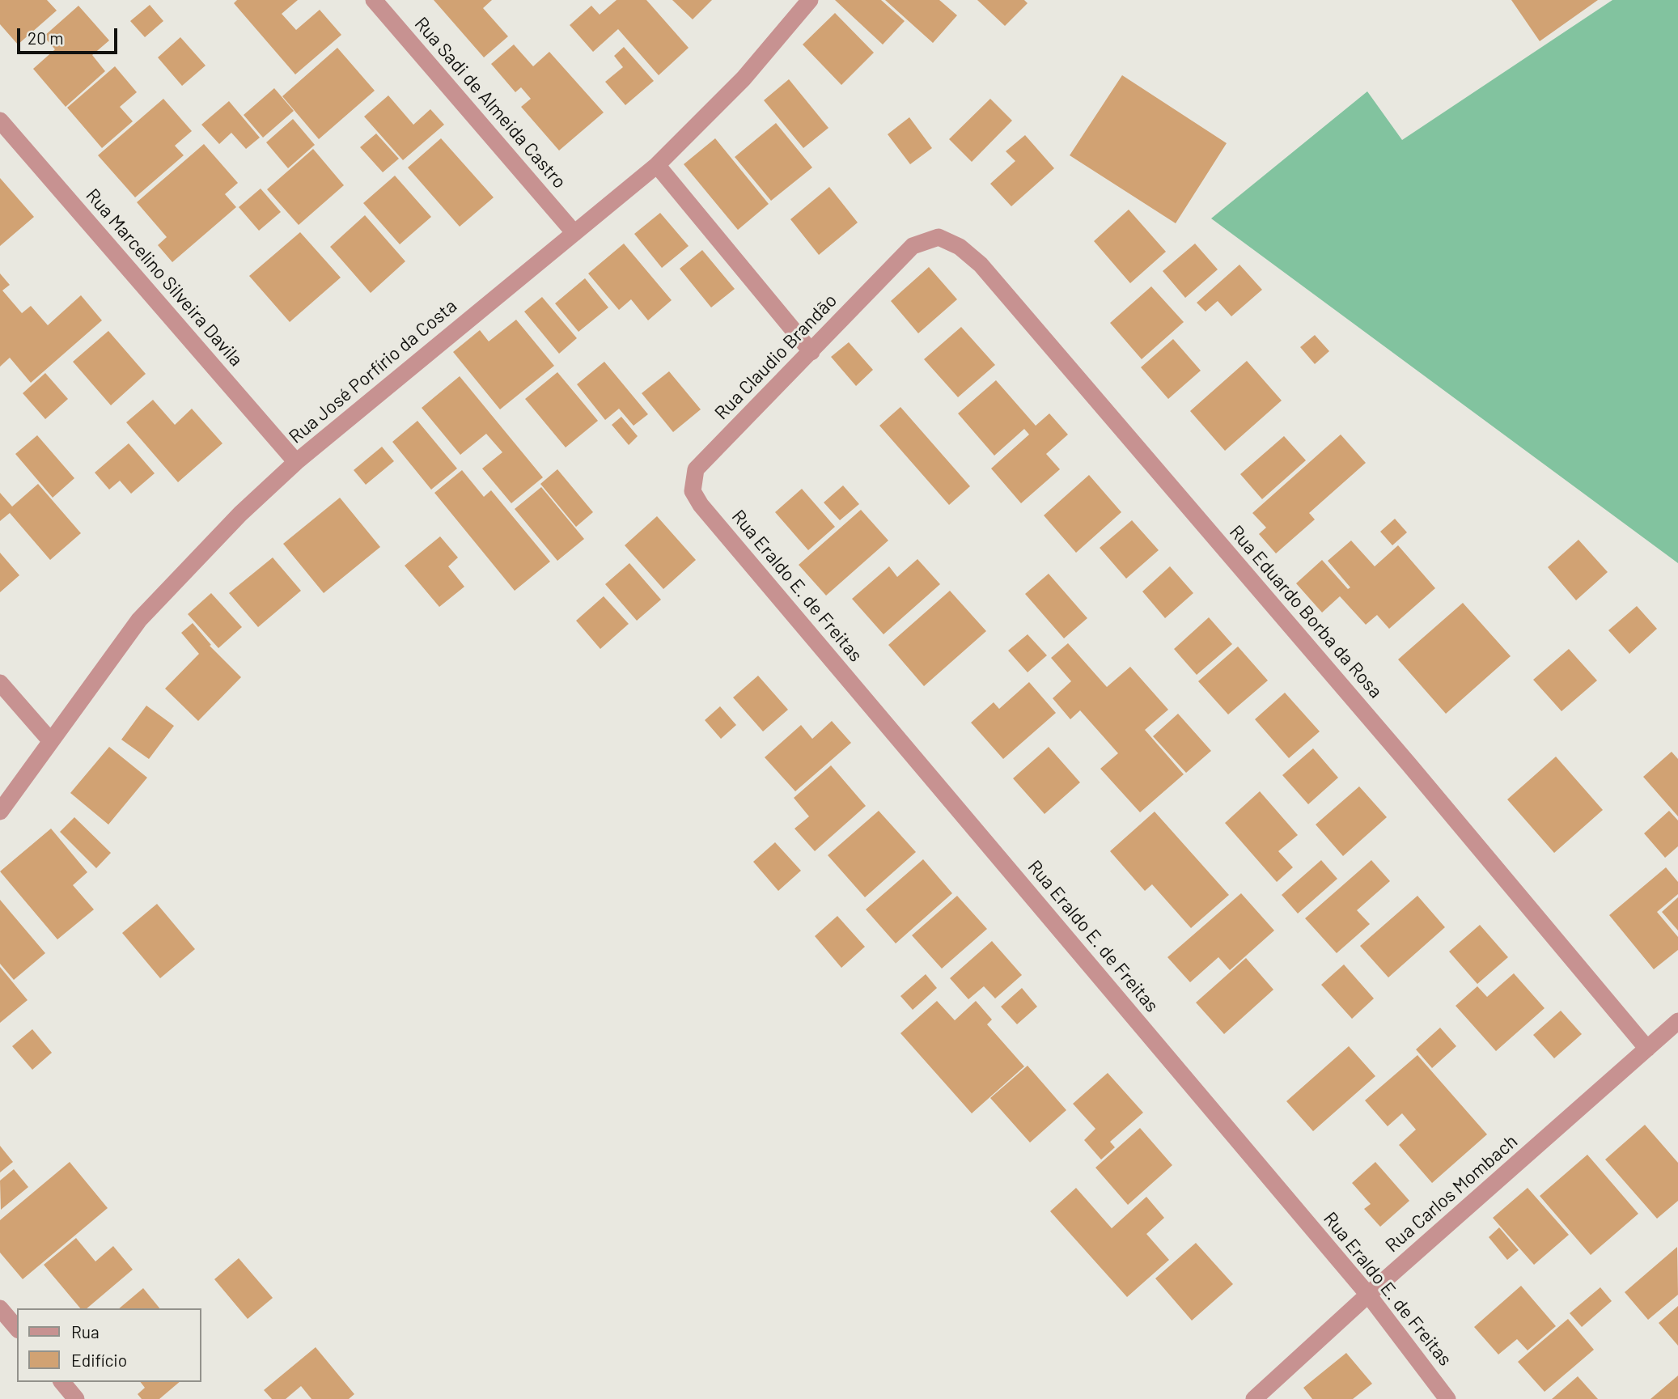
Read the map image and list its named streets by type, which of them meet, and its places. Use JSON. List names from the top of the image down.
{
  "streets": {
    "street": [
      "Rua Sadi de Almeida Castro",
      "Rua Marcelino Silveira Davila",
      "Rua Claudio Brandão",
      "Rua José Porfírio da Costa",
      "Rua Eraldo E. de Freitas",
      "Rua Eduardo Borba da Rosa",
      "Rua Carlos Mombach"
    ]
  },
  "crossings": [
    ["Rua Sadi de Almeida Castro", "Rua José Porfírio da Costa"],
    ["Rua Marcelino Silveira Davila", "Rua José Porfírio da Costa"],
    ["Rua Claudio Brandão", "Rua Eraldo E. de Freitas"],
    ["Rua Claudio Brandão", "Rua Eduardo Borba da Rosa"],
    ["Rua Eraldo E. de Freitas", "Rua Carlos Mombach"],
    ["Rua Eduardo Borba da Rosa", "Rua Carlos Mombach"]
  ],
  "legend": ["Rua", "Edifício"],
  "scale_bar": "20 m"
}
